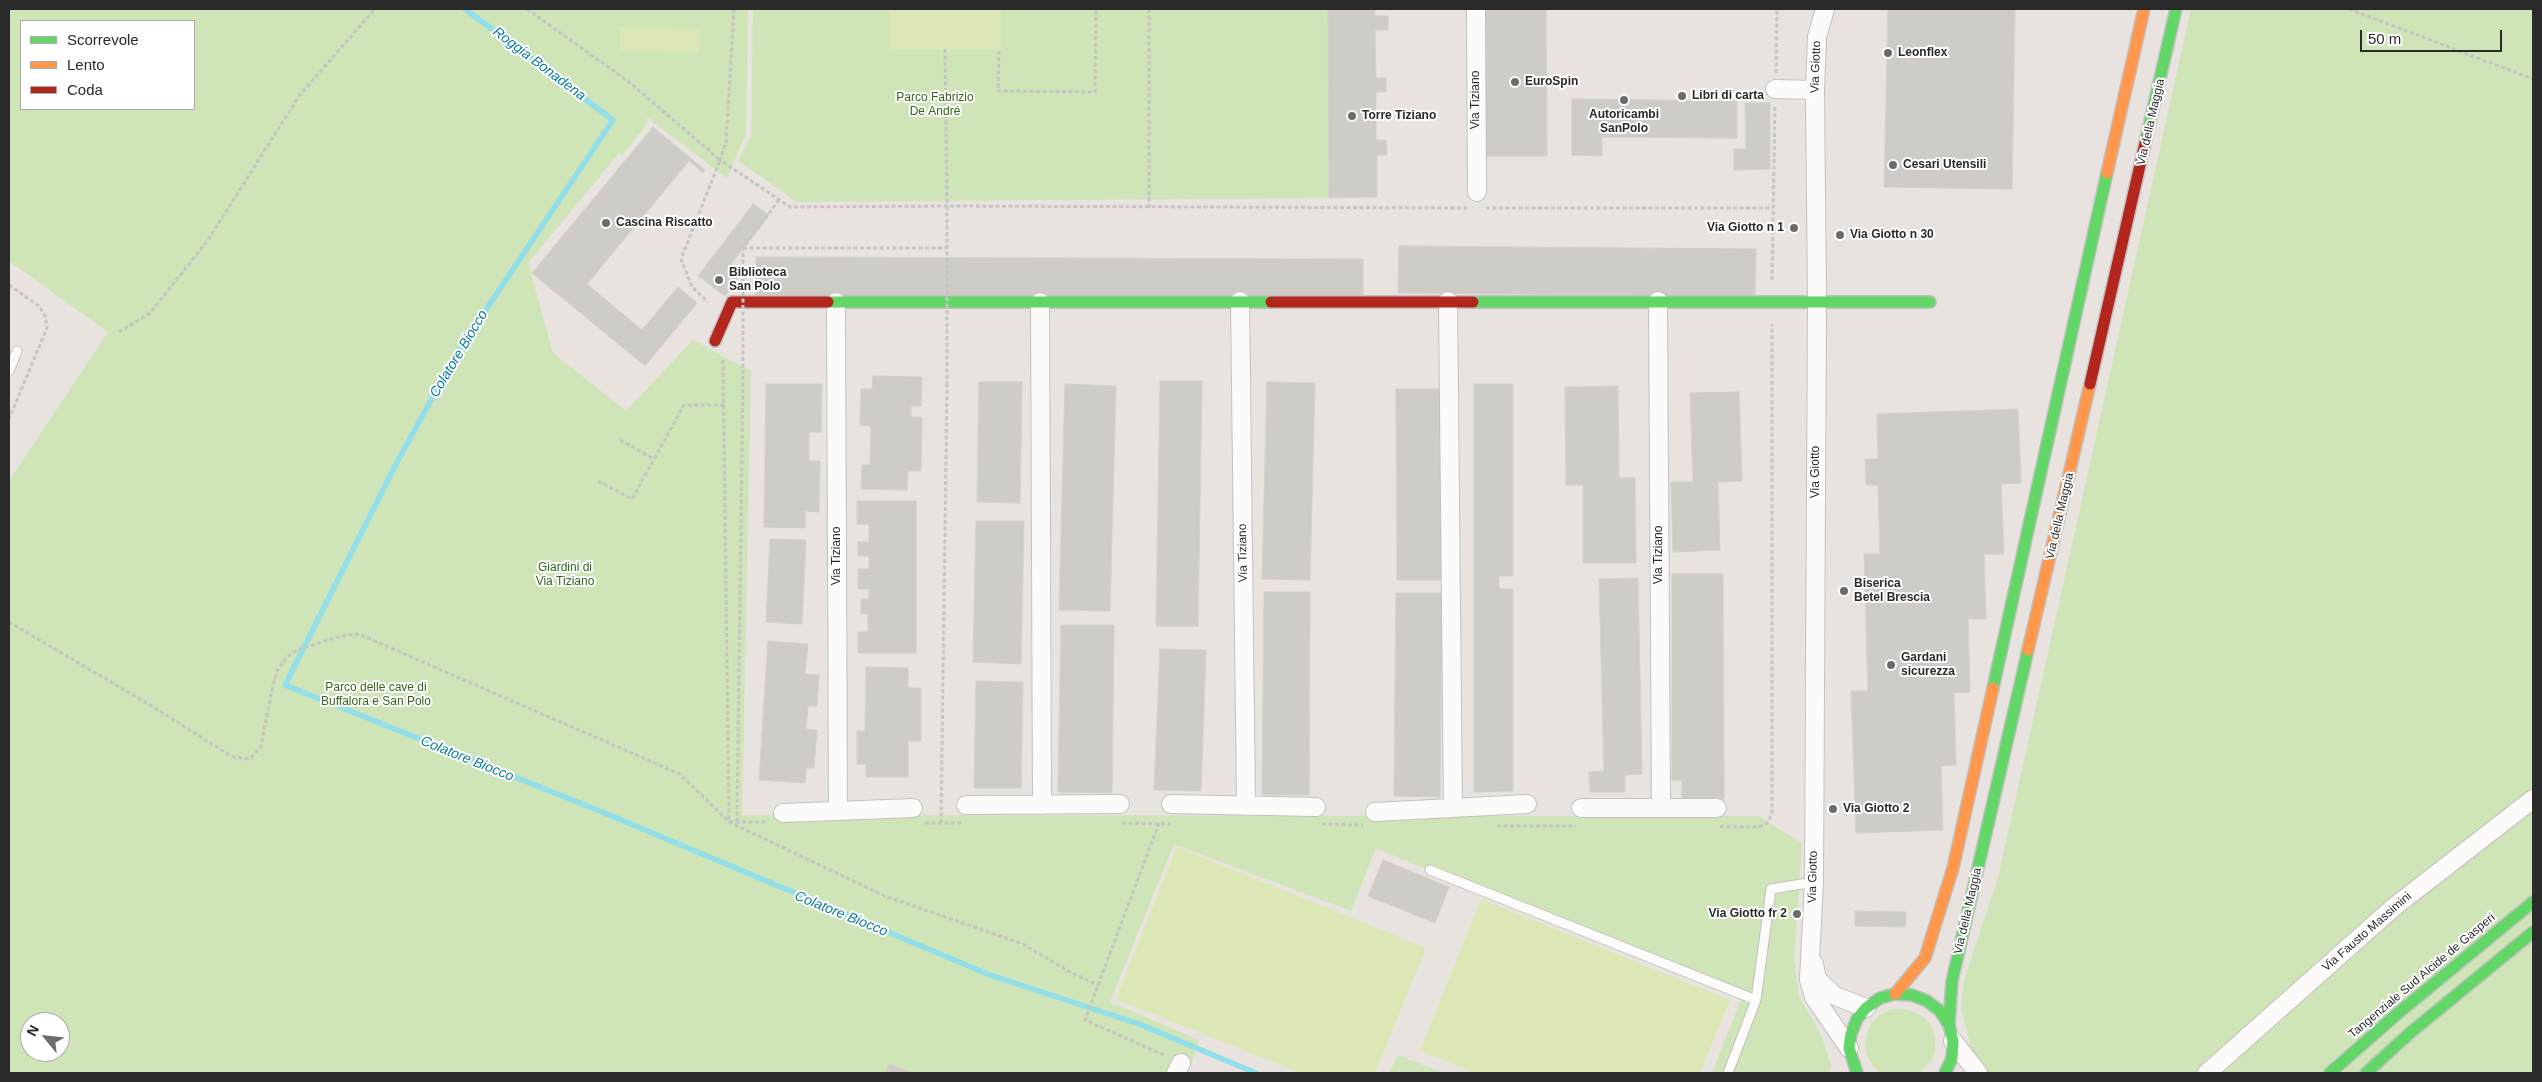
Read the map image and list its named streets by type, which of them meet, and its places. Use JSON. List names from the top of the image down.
{
  "streets": {
    "main road": ["Via della Maggia", "Tangenziale Sud Alcide de Gasperi"],
    "street": ["Via Giotto", "Via Tiziano", "Via Fausto Massimini"]
  },
  "water": ["Roggia Bonadena", "Colatore Biocco"],
  "parks": ["Parco Fabrizio De André", "Giardini di Via Tiziano", "Parco delle cave di Buffalora e San Polo"],
  "places": [
    "Leonflex",
    "EuroSpin",
    "Libri di carta",
    "Autoricambi SanPolo",
    "Torre Tiziano",
    "Cesari Utensili",
    "Cascina Riscatto",
    "Via Giotto n 1",
    "Via Giotto n 30",
    "Biblioteca San Polo",
    "Biserica Betel Brescia",
    "Gardani sicurezza",
    "Via Giotto 2",
    "Via Giotto fr 2"
  ],
  "legend": ["Scorrevole", "Lento", "Coda"],
  "scale_bar": "50 m",
  "north": "top left"
}
